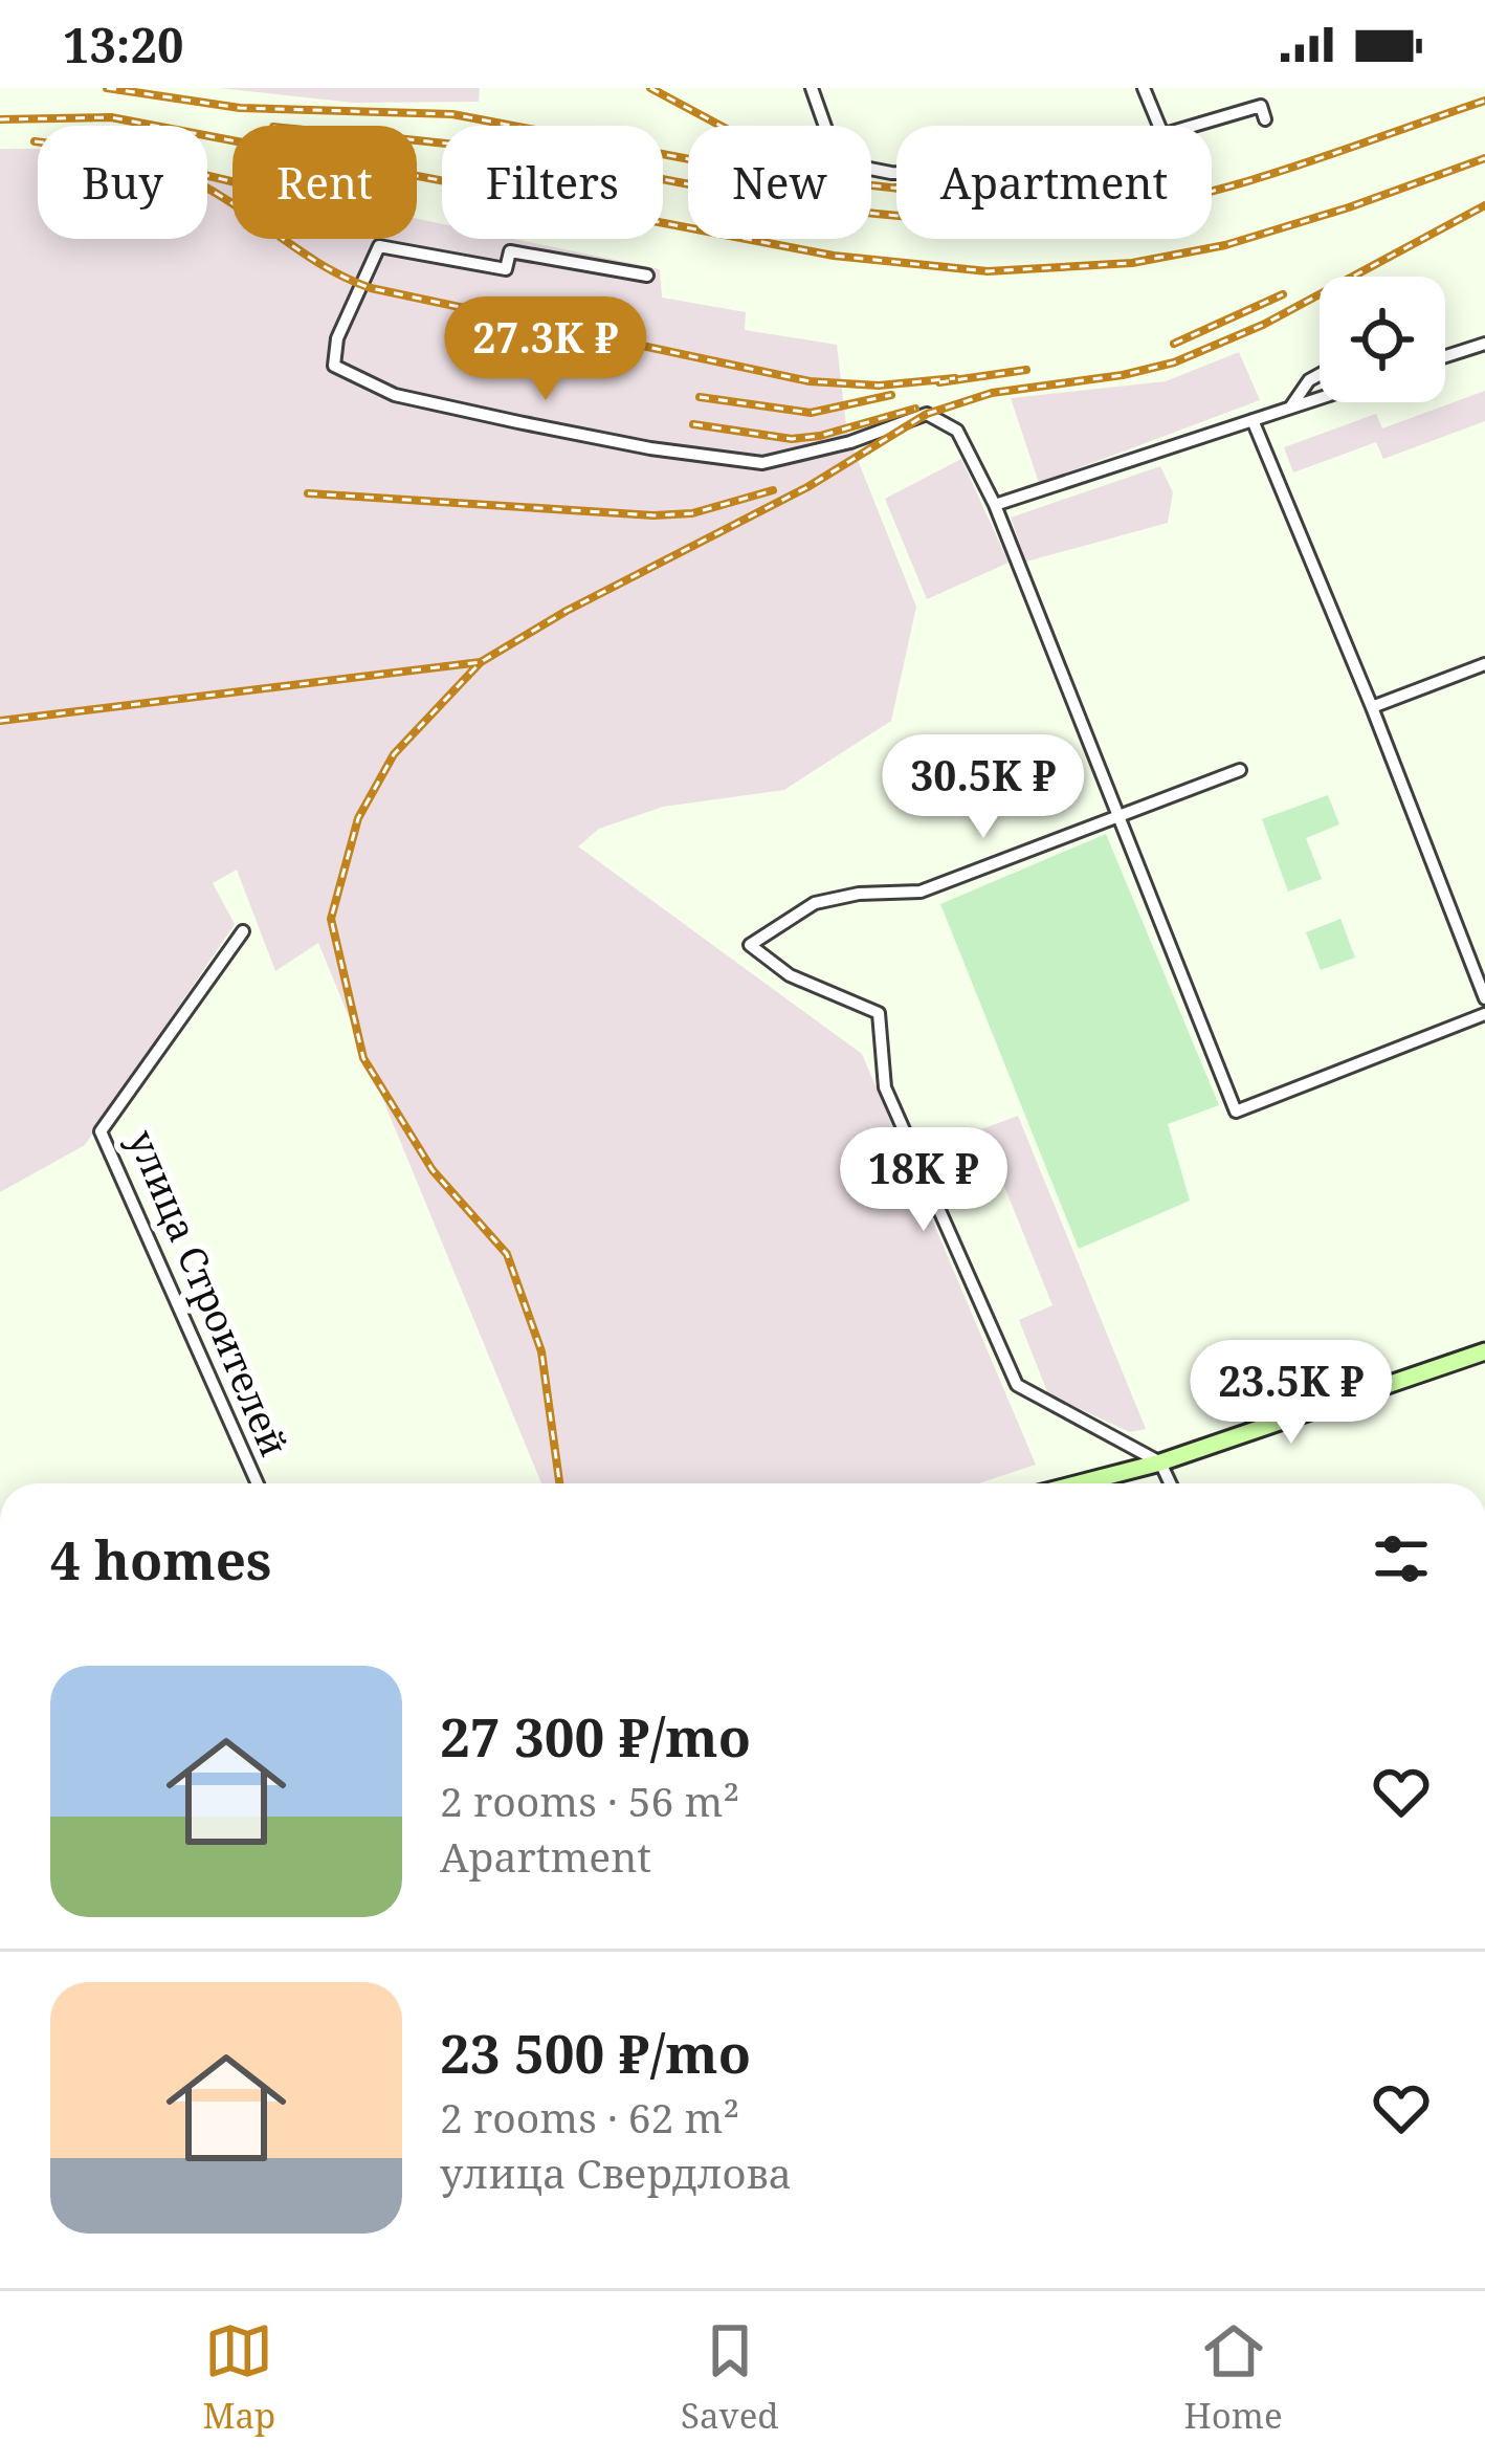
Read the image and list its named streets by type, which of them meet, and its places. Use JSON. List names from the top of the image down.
{
  "streets": {
    "street": ["улица Строителей"]
  },
  "page": {
    "status": "13:20",
    "chip": [
      "Buy",
      "Rent",
      "Filters",
      "New",
      "Apartment"
    ],
    "price": [
      "27.3K ₽",
      "30.5K ₽",
      "18K ₽",
      "23.5K ₽"
    ],
    "heading": "4 homes",
    "list": [
      {
        "name": "27 300 ₽/mo",
        "note": "2 rooms · 56 m² · Apartment"
      },
      {
        "name": "23 500 ₽/mo",
        "note": "2 rooms · 62 m² · улица Свердлова"
      }
    ],
    "tabs": ["Map", "Saved", "Home"]
  }
}
